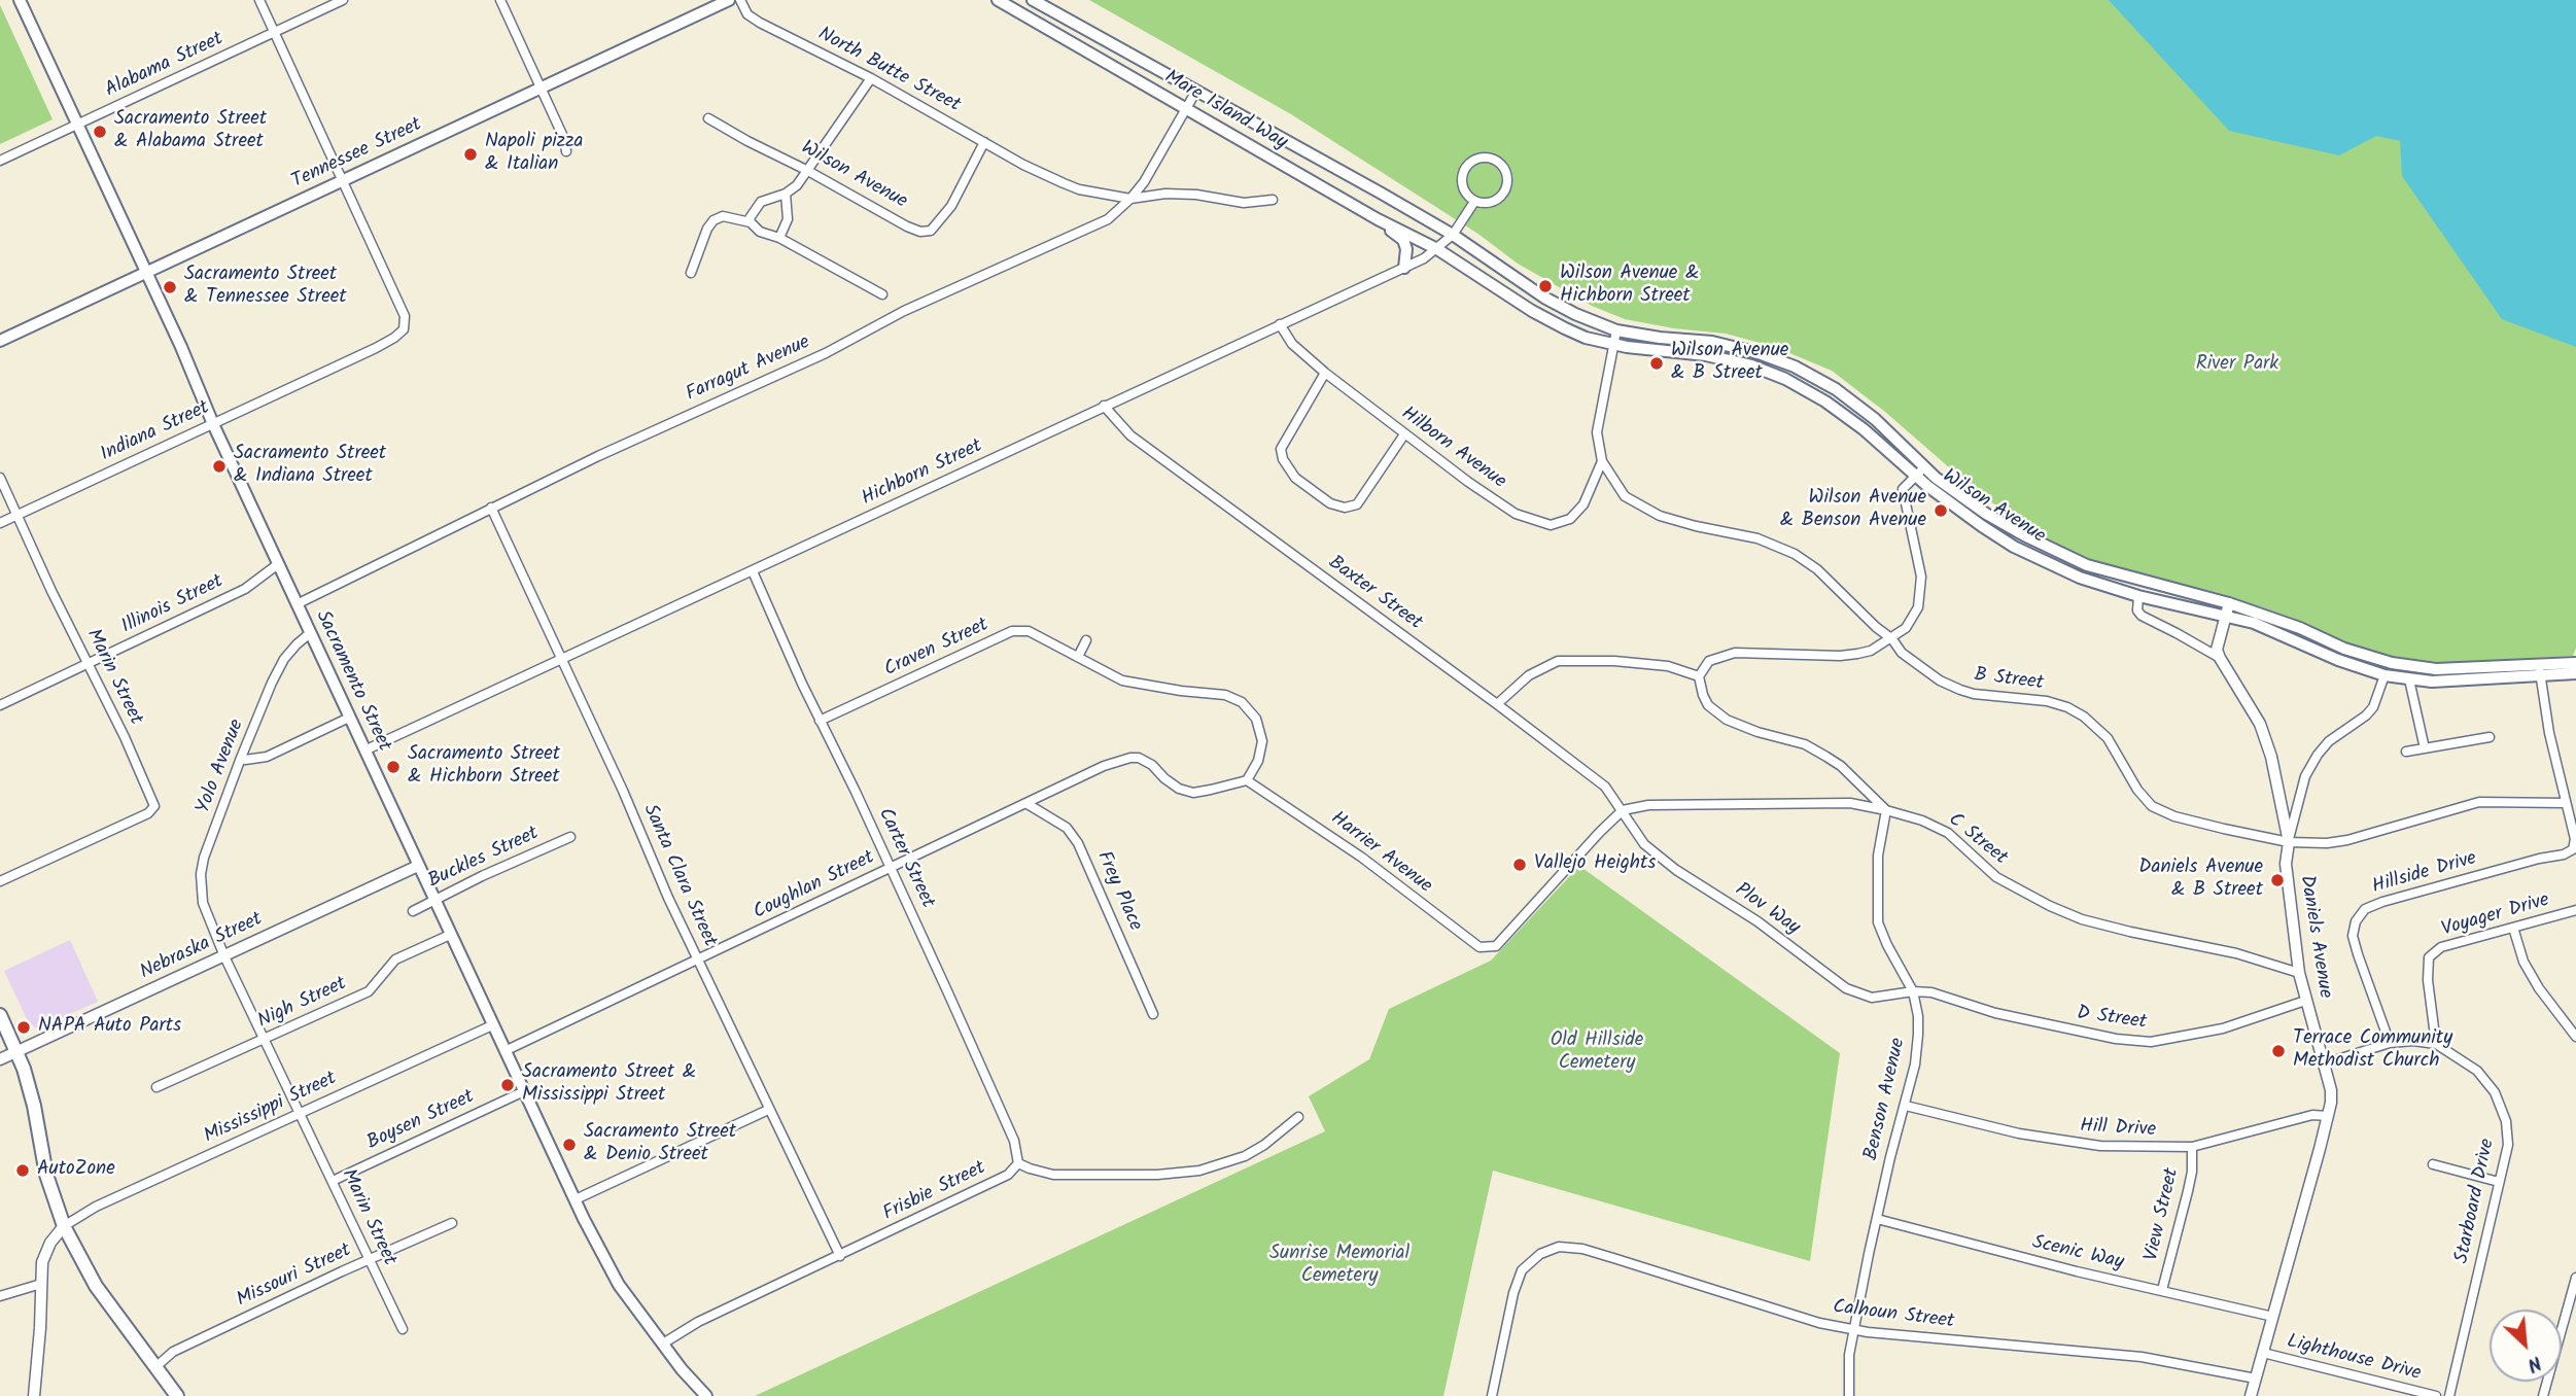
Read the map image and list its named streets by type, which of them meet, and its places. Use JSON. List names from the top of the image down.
{
  "streets": {
    "main road": [
      "Mare Island Way",
      "Tennessee Street",
      "Wilson Avenue",
      "Sacramento Street"
    ],
    "street": [
      "Alabama Street",
      "North Butte Street",
      "Farragut Avenue",
      "Indiana Street",
      "Hilborn Avenue",
      "Hichborn Street",
      "Baxter Street",
      "Illinois Street",
      "Craven Street",
      "Marin Street",
      "B Street",
      "Yolo Avenue",
      "C Street",
      "Harrier Avenue",
      "Buckles Street",
      "Carter Street",
      "Hillside Drive",
      "Santa Clara Street",
      "Coughlan Street",
      "Frey Place",
      "Plov Way",
      "Voyager Drive",
      "Daniels Avenue",
      "Nebraska Street",
      "Nigh Street",
      "D Street",
      "Benson Avenue",
      "Mississippi Street",
      "Boysen Street",
      "Hill Drive",
      "Frisbie Street",
      "Starboard Drive",
      "View Street",
      "Scenic Way",
      "Missouri Street",
      "Calhoun Street",
      "Lighthouse Drive"
    ]
  },
  "crossings": [
    ["Alabama Street", "Sacramento Street"],
    ["North Butte Street", "Wilson Avenue"],
    ["Mare Island Way", "Wilson Avenue"],
    ["Mare Island Way", "Farragut Avenue"],
    ["Mare Island Way", "Hichborn Street"],
    ["Tennessee Street", "Indiana Street"],
    ["Tennessee Street", "Sacramento Street"],
    ["Wilson Avenue", "Hichborn Street"],
    ["Wilson Avenue", "B Street"],
    ["Wilson Avenue", "Daniels Avenue"],
    ["Farragut Avenue", "Sacramento Street"],
    ["Farragut Avenue", "Santa Clara Street"],
    ["Indiana Street", "Marin Street"],
    ["Indiana Street", "Sacramento Street"],
    ["Hilborn Avenue", "Hichborn Street"],
    ["Hilborn Avenue", "B Street"],
    ["Hichborn Street", "Baxter Street"],
    ["Hichborn Street", "Sacramento Street"],
    ["Hichborn Street", "Carter Street"],
    ["Hichborn Street", "Santa Clara Street"],
    ["Baxter Street", "C Street"],
    ["Baxter Street", "Harrier Avenue"],
    ["Baxter Street", "Plov Way"],
    ["Illinois Street", "Marin Street"],
    ["Illinois Street", "Sacramento Street"],
    ["Craven Street", "Harrier Avenue"],
    ["Craven Street", "Carter Street"],
    ["Craven Street", "Coughlan Street"],
    ["Marin Street", "Yolo Avenue"],
    ["Marin Street", "Nebraska Street"],
    ["Marin Street", "Nigh Street"],
    ["Marin Street", "Mississippi Street"],
    ["Marin Street", "Boysen Street"],
    ["Marin Street", "Missouri Street"],
    ["B Street", "Hillside Drive"],
    ["B Street", "Daniels Avenue"],
    ["Sacramento Street", "Yolo Avenue"],
    ["Sacramento Street", "Buckles Street"],
    ["Sacramento Street", "Coughlan Street"],
    ["Sacramento Street", "Nebraska Street"],
    ["Sacramento Street", "Nigh Street"],
    ["Sacramento Street", "Mississippi Street"],
    ["Sacramento Street", "Boysen Street"],
    ["Sacramento Street", "Frisbie Street"],
    ["C Street", "Harrier Avenue"],
    ["C Street", "Plov Way"],
    ["C Street", "Daniels Avenue"],
    ["C Street", "Benson Avenue"],
    ["Harrier Avenue", "Coughlan Street"],
    ["Harrier Avenue", "Plov Way"],
    ["Carter Street", "Coughlan Street"],
    ["Carter Street", "Frisbie Street"],
    ["Hillside Drive", "Starboard Drive"],
    ["Santa Clara Street", "Coughlan Street"],
    ["Santa Clara Street", "Frisbie Street"],
    ["Coughlan Street", "Frey Place"],
    ["Plov Way", "D Street"],
    ["Plov Way", "Benson Avenue"],
    ["Voyager Drive", "Starboard Drive"],
    ["Daniels Avenue", "D Street"],
    ["Daniels Avenue", "Hill Drive"],
    ["Daniels Avenue", "Scenic Way"],
    ["Daniels Avenue", "Calhoun Street"],
    ["Daniels Avenue", "Lighthouse Drive"],
    ["D Street", "Benson Avenue"],
    ["Benson Avenue", "Hill Drive"],
    ["Benson Avenue", "Scenic Way"],
    ["Benson Avenue", "Calhoun Street"],
    ["Hill Drive", "View Street"],
    ["View Street", "Scenic Way"]
  ],
  "parks": ["River Park", "Old Hillside Cemetery", "Sunrise Memorial Cemetery"],
  "places": [
    "Sacramento Street & Alabama Street",
    "Napoli pizza & Italian",
    "Wilson Avenue & Hichborn Street",
    "Sacramento Street & Tennessee Street",
    "Wilson Avenue & B Street",
    "Sacramento Street & Indiana Street",
    "Wilson Avenue & Benson Avenue",
    "Sacramento Street & Hichborn Street",
    "Vallejo Heights",
    "Daniels Avenue & B Street",
    "NAPA Auto Parts",
    "Terrace Community Methodist Church",
    "Sacramento Street & Mississippi Street",
    "Sacramento Street & Denio Street",
    "AutoZone"
  ],
  "north": "bottom right"
}
